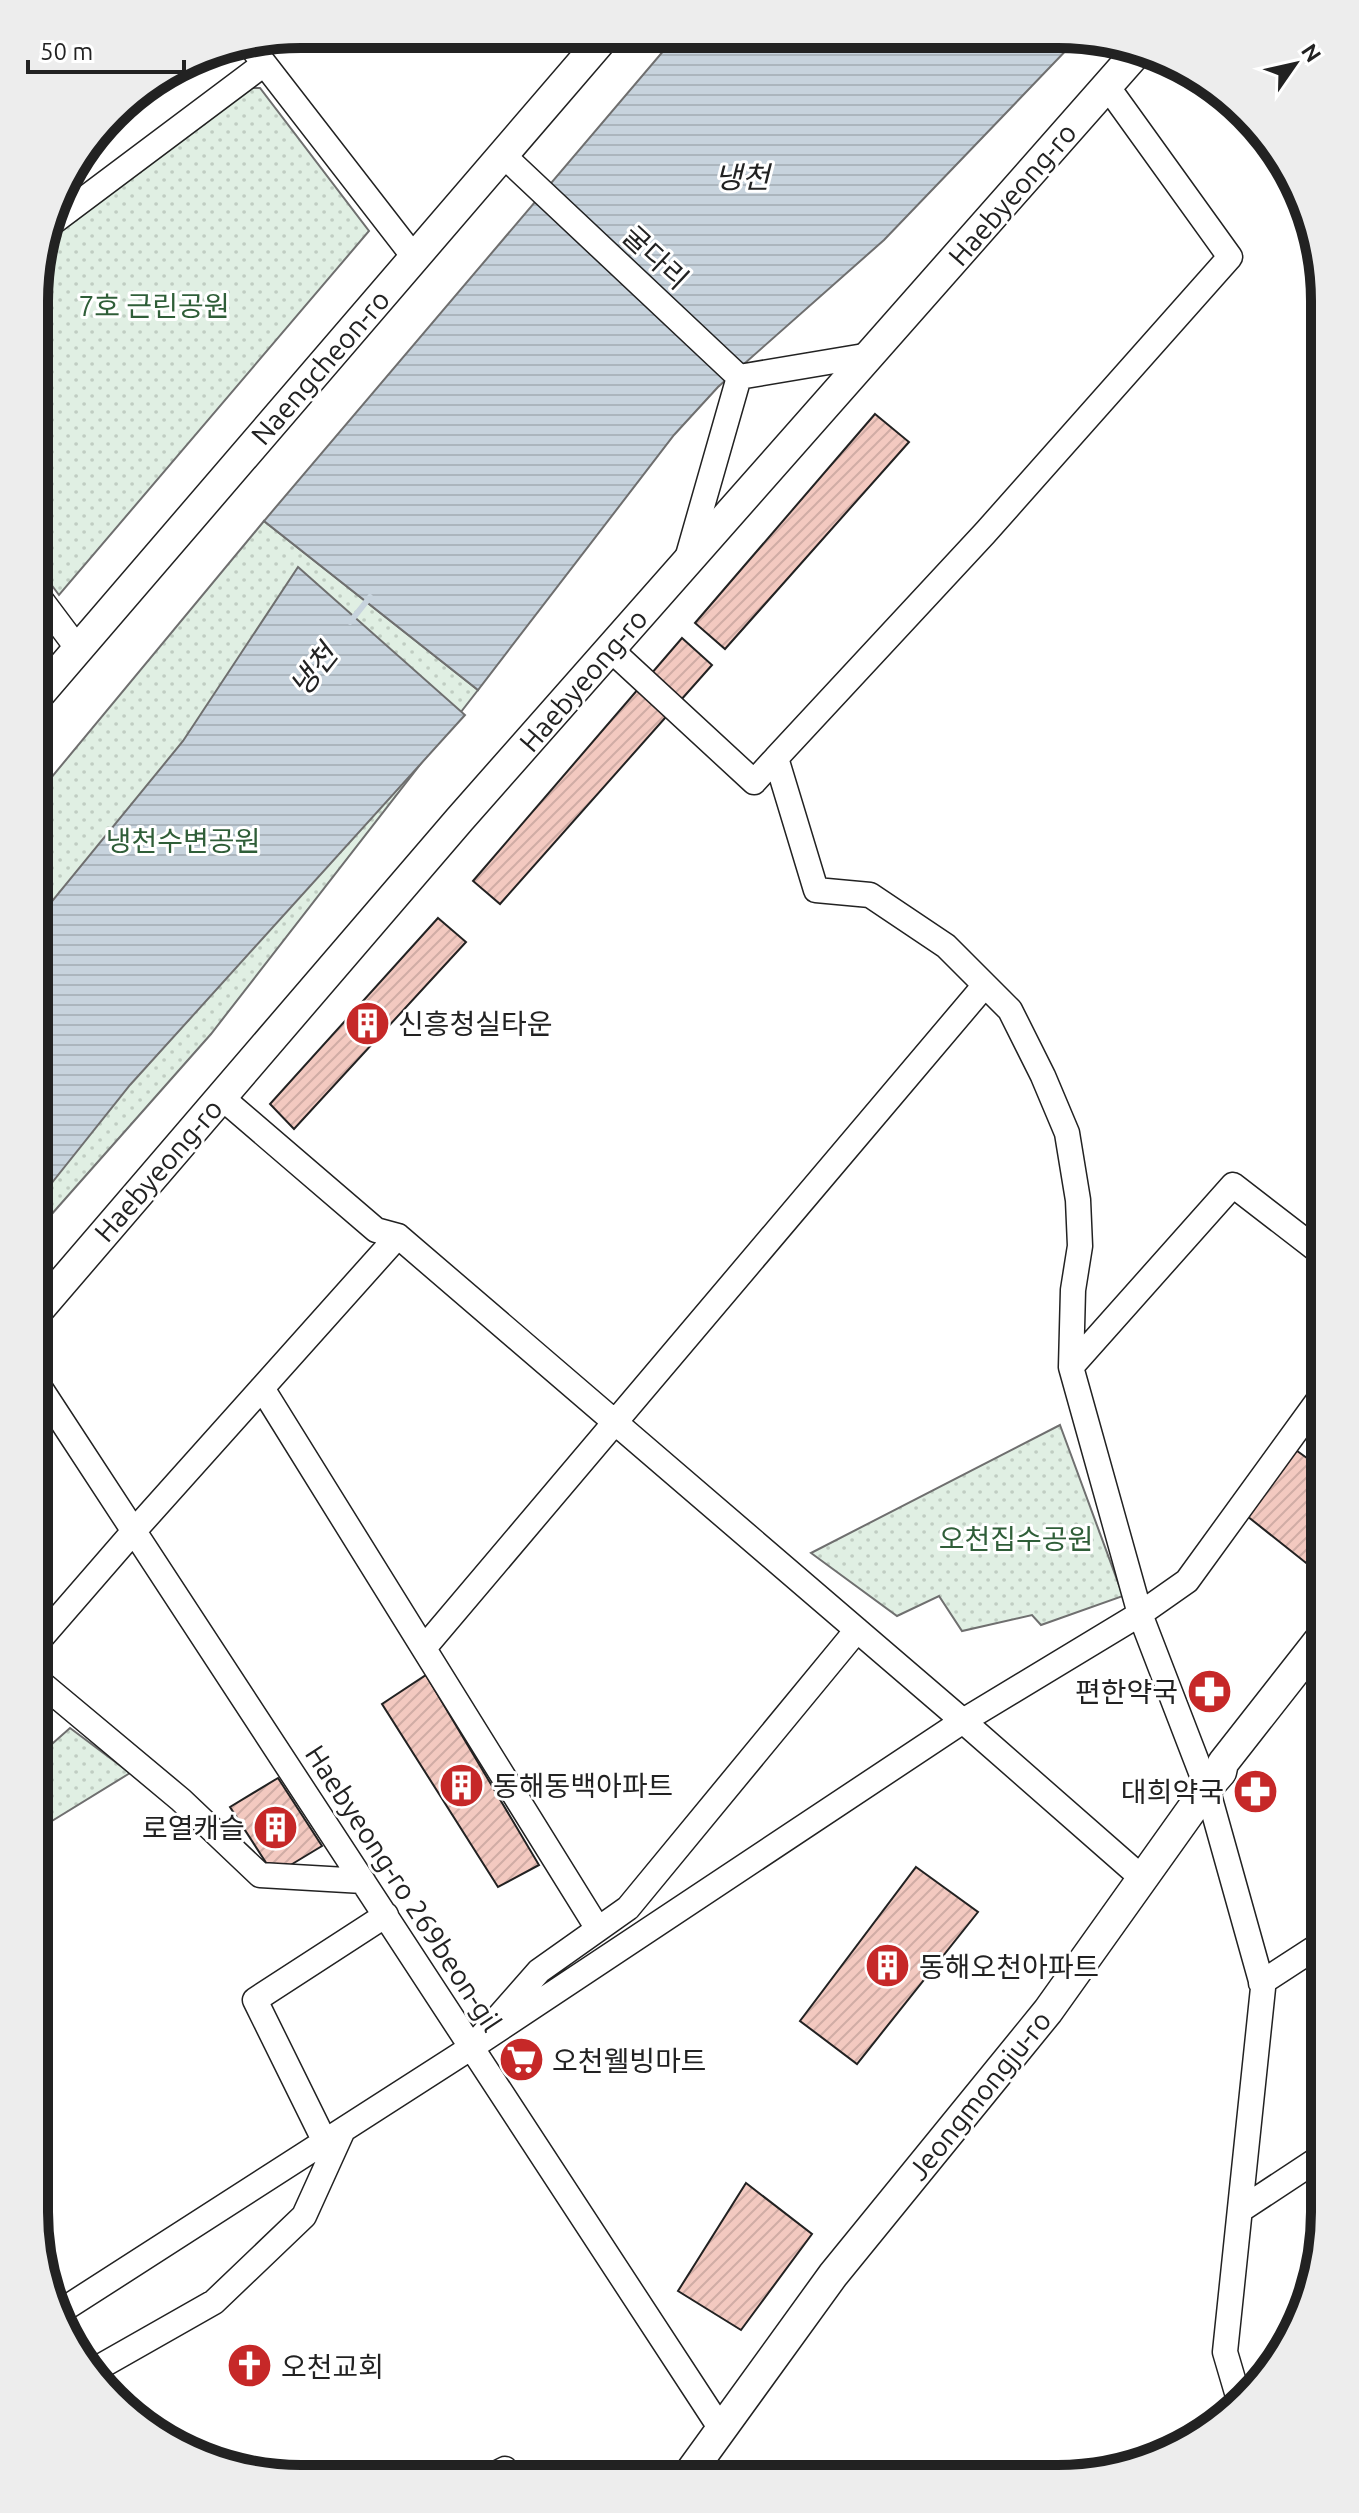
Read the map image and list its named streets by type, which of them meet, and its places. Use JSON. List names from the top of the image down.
{
  "streets": {
    "main road": ["Haebyeong-ro", "Naengcheon-ro", "Jeongmongju-ro"],
    "street": ["굴다리", "Haebyeong-ro 269beon-gil"]
  },
  "crossings": [
    ["굴다리", "Naengcheon-ro"],
    ["Haebyeong-ro 269beon-gil", "Jeongmongju-ro"]
  ],
  "water": ["냉천"],
  "parks": ["7호 근린공원", "냉천수변공원", "오천집수공원"],
  "places": {
    "building": [
      "신흥청실타운",
      "동해동백아파트",
      "로열캐슬",
      "동해오천아파트"
    ],
    "pharmacy": ["편한약국", "대희약국"],
    "supermarket": ["오천웰빙마트"],
    "church": ["오천교회"]
  },
  "scale_bar": "50 m",
  "north": "top right"
}
